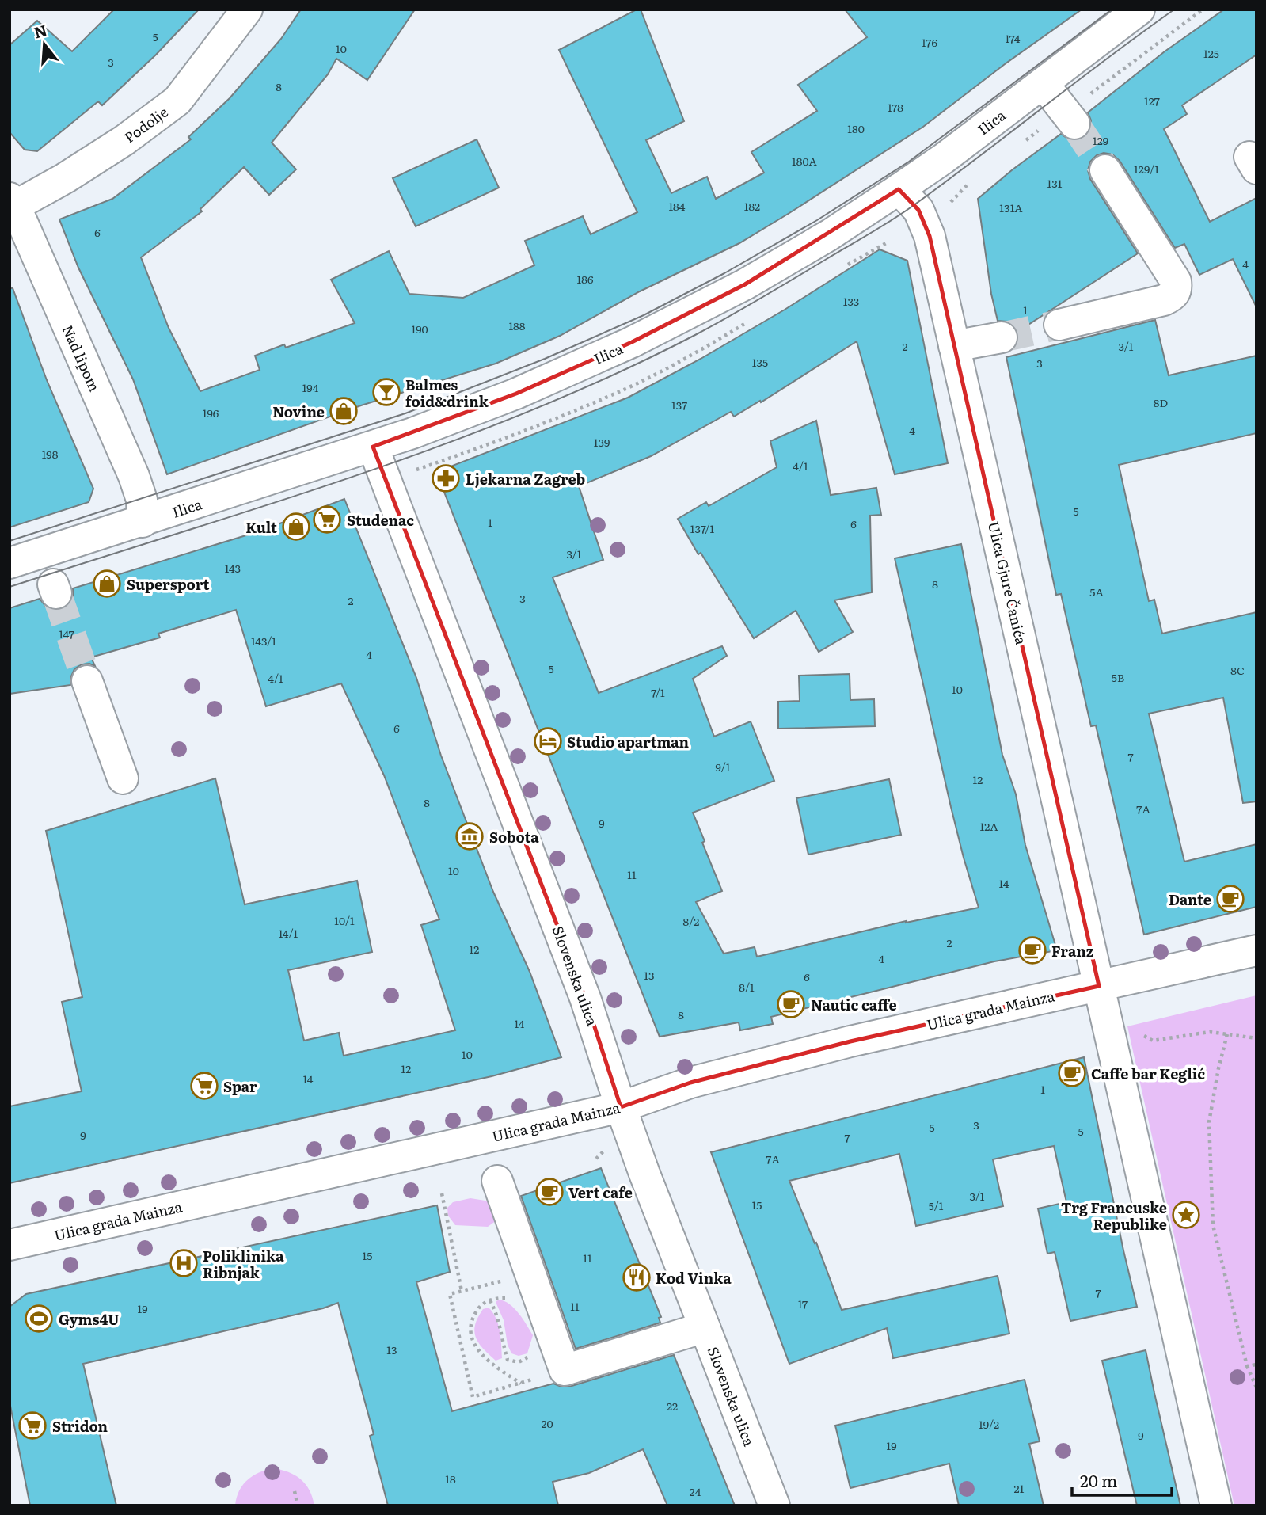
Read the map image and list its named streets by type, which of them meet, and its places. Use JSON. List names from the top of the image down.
{
  "streets": {
    "street": [
      "Ilica",
      "Podolje",
      "Nad lipom",
      "Ulica Gjure Čanića",
      "Slovenska ulica",
      "Ulica grada Mainza"
    ]
  },
  "crossings": [
    ["Ilica", "Nad lipom"],
    ["Ilica", "Ulica Gjure Čanića"],
    ["Ilica", "Slovenska ulica"],
    ["Podolje", "Nad lipom"],
    ["Ulica Gjure Čanića", "Ulica grada Mainza"],
    ["Slovenska ulica", "Ulica grada Mainza"]
  ],
  "places": {
    "bar": ["Balmes foid&drink"],
    "shop": ["Novine", "Kult", "Supersport"],
    "pharmacy": ["Ljekarna Zagreb"],
    "supermarket": ["Studenac", "Spar", "Stridon"],
    "hotel": ["Studio apartman"],
    "museum": ["Sobota"],
    "cafe": [
      "Dante",
      "Franz",
      "Nautic caffe",
      "Caffe bar Keglić",
      "Vert cafe"
    ],
    "place": ["Trg Francuske Republike"],
    "hospital": ["Poliklinika Ribnjak"],
    "restaurant": ["Kod Vinka"],
    "sports": ["Gyms4U"]
  },
  "house_numbers": [
    "5",
    "174",
    "176",
    "10",
    "125",
    "3",
    "8",
    "127",
    "178",
    "180",
    "129",
    "180A",
    "129/1",
    "131",
    "184",
    "182",
    "131A",
    "6",
    "4",
    "186",
    "133",
    "1",
    "188",
    "190",
    "2",
    "3/1",
    "135",
    "3",
    "194",
    "8D",
    "137",
    "196",
    "4",
    "139",
    "198",
    "4/1",
    "5",
    "1",
    "6",
    "137/1",
    "3/1",
    "143",
    "8",
    "5A",
    "3",
    "2",
    "147",
    "143/1",
    "4",
    "5",
    "8C",
    "5B",
    "4/1",
    "10",
    "7/1",
    "6",
    "7",
    "9/1",
    "12",
    "8",
    "7A",
    "9",
    "12A",
    "10",
    "11",
    "14",
    "10/1",
    "8/2",
    "14/1",
    "2",
    "12",
    "4",
    "13",
    "6",
    "8/1",
    "8",
    "14",
    "10",
    "12",
    "14",
    "1",
    "3",
    "5",
    "5",
    "9",
    "7",
    "7A",
    "3/1",
    "15",
    "5/1",
    "15",
    "11",
    "7",
    "17",
    "11",
    "19",
    "13",
    "22",
    "20",
    "19/2",
    "9",
    "19",
    "18",
    "21",
    "24"
  ],
  "scale_bar": "20 m",
  "north": "top"
}
